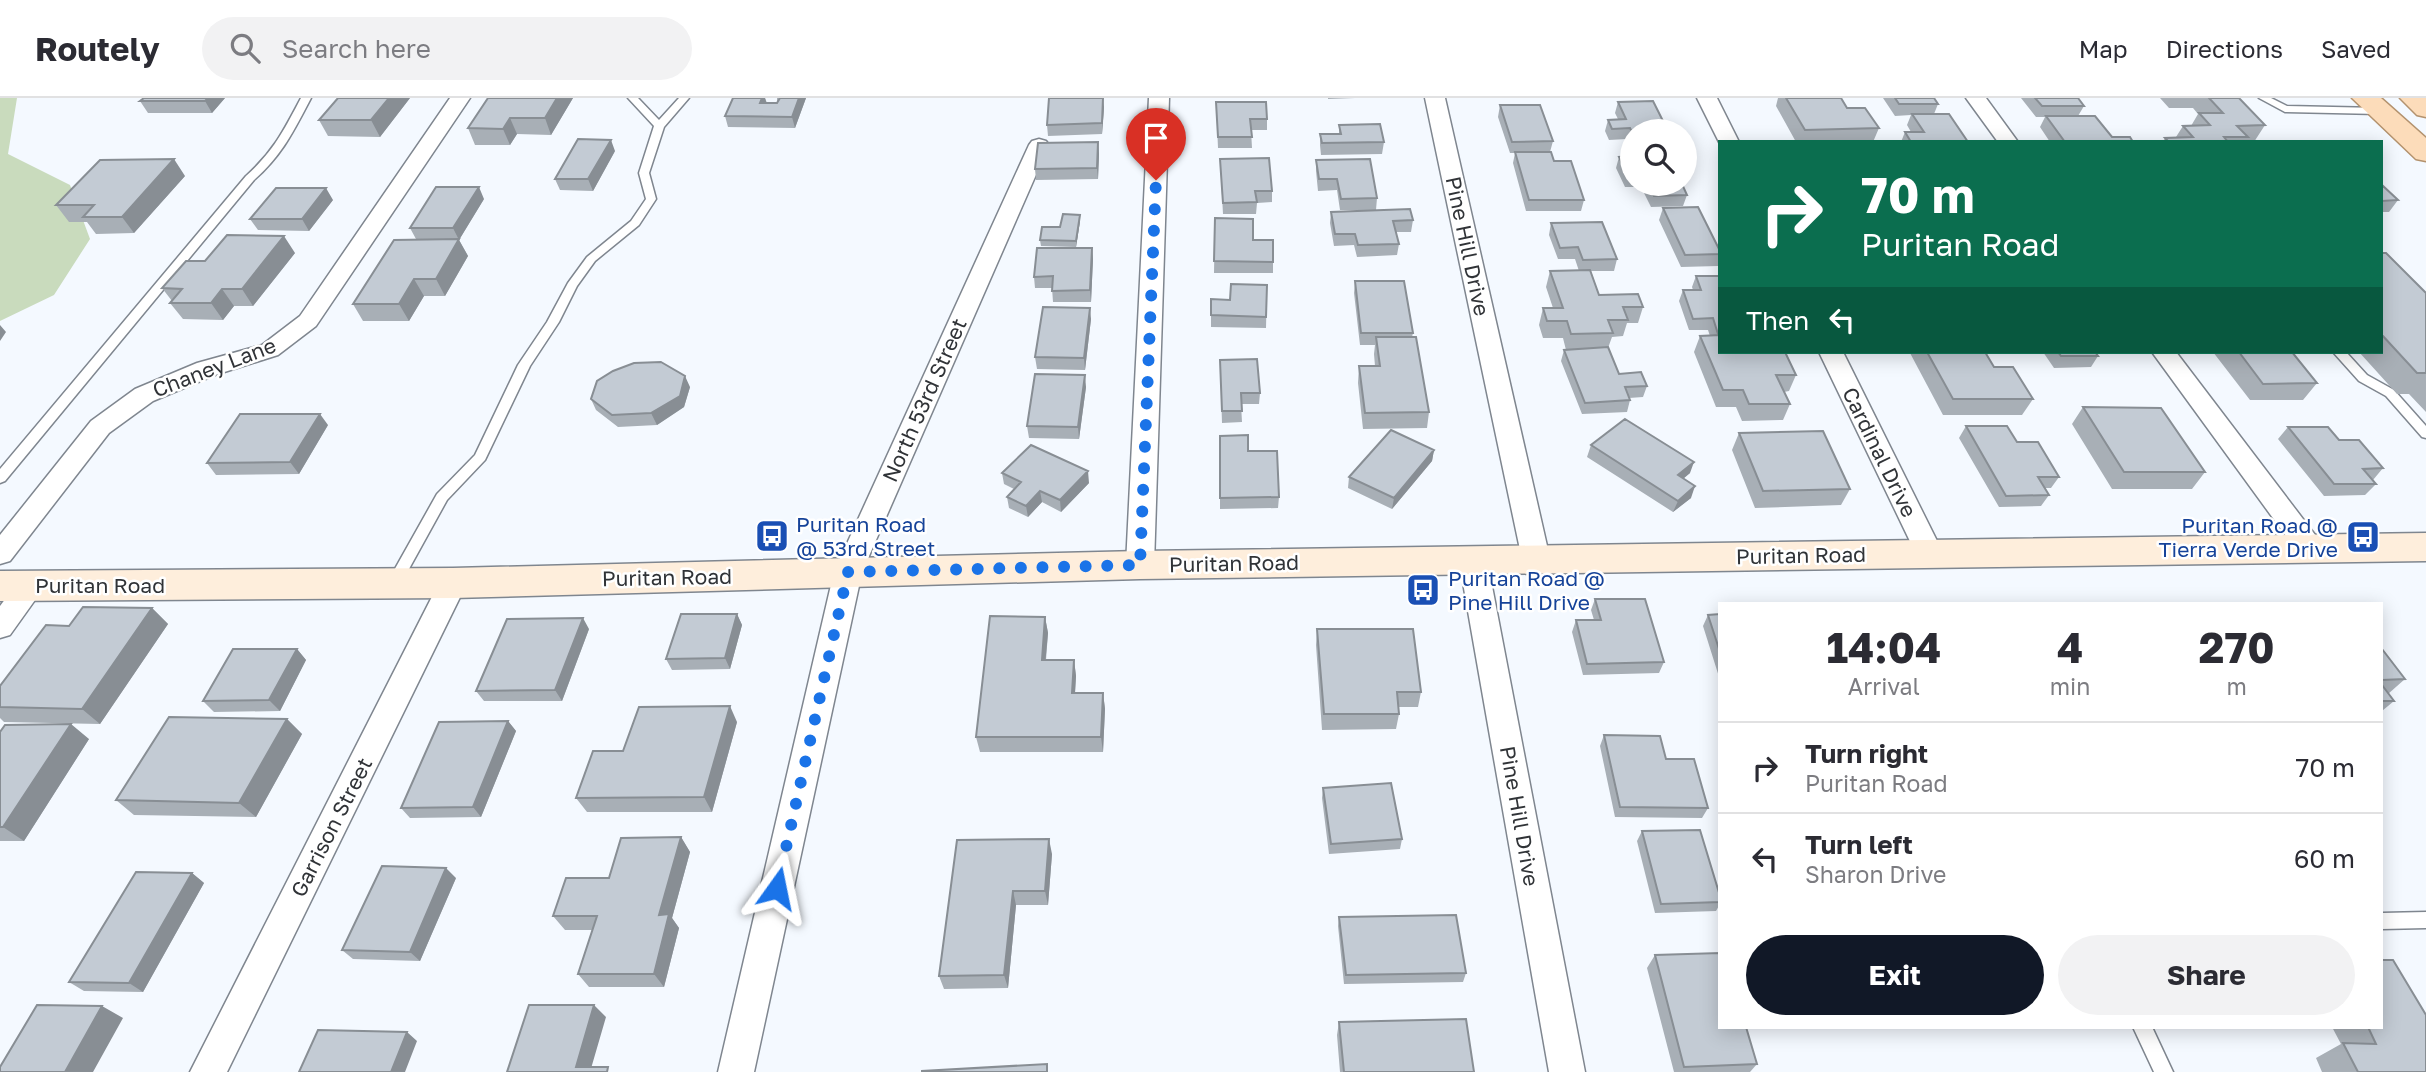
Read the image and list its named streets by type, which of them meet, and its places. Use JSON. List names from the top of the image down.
{
  "streets": {
    "street": [
      "Pine Hill Drive",
      "Chaney Lane",
      "North 53rd Street",
      "Cardinal Drive",
      "Puritan Road",
      "Garrison Street"
    ]
  },
  "crossings": [
    ["Pine Hill Drive", "Puritan Road"],
    ["North 53rd Street", "Puritan Road"],
    ["Cardinal Drive", "Puritan Road"],
    ["Puritan Road", "Garrison Street"]
  ],
  "places": {
    "bus stop": ["Puritan Road @ 53rd Street", "Puritan Road @ Tierra Verde Drive", "Puritan Road @ Pine Hill Drive"]
  },
  "page": {
    "header": "Routely",
    "search": "Search here",
    "nav": ["Map", "Directions", "Saved"],
    "turn": ["70 m", "Puritan Road"],
    "then": "Then",
    "eta": [
      "14:04",
      "Arrival",
      "4",
      "min",
      "270",
      "m"
    ],
    "list": [
      {
        "name": "Turn right",
        "note": "Puritan Road",
        "value": "70 m"
      },
      {
        "name": "Turn left",
        "note": "Sharon Drive",
        "value": "60 m"
      }
    ],
    "buttons": ["Exit", "Share"]
  }
}
